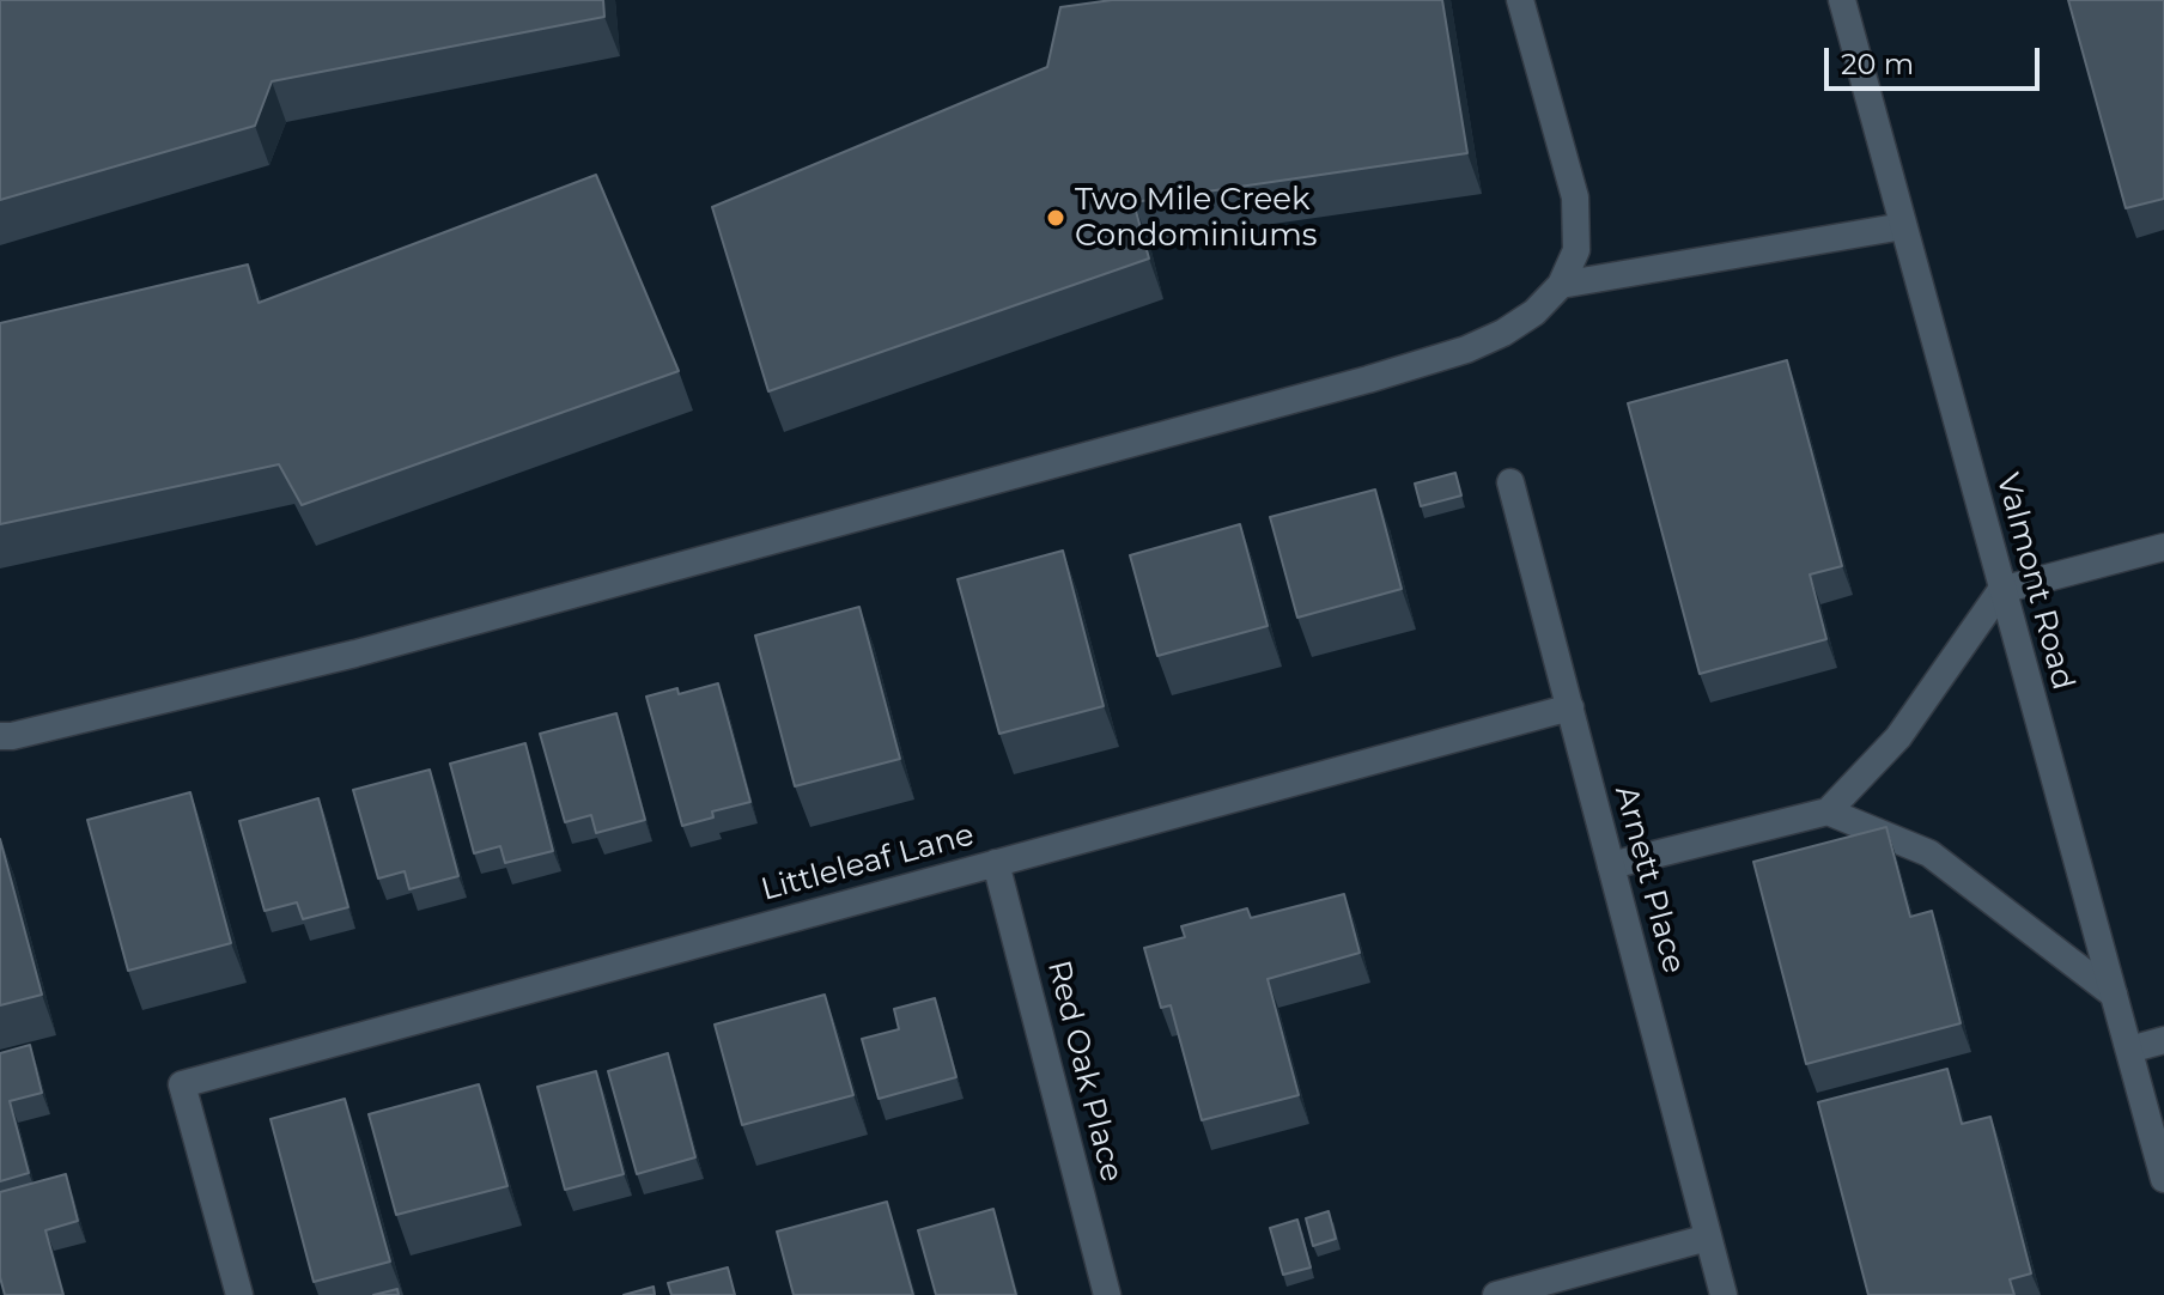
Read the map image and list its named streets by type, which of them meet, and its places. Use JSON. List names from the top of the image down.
{
  "streets": {
    "street": [
      "Valmont Road",
      "Littleleaf Lane",
      "Arnett Place",
      "Red Oak Place"
    ]
  },
  "crossings": [
    ["Littleleaf Lane", "Arnett Place"],
    ["Littleleaf Lane", "Red Oak Place"]
  ],
  "places": ["Two Mile Creek Condominiums"],
  "scale_bar": "20 m"
}
